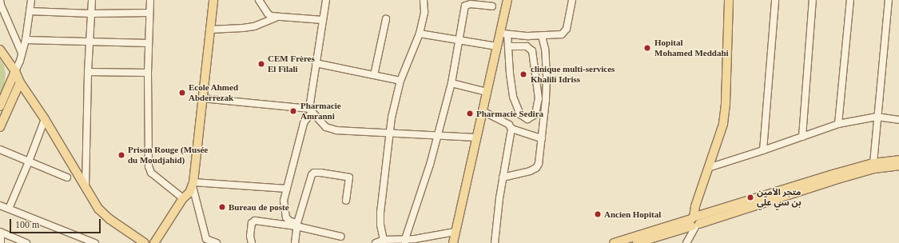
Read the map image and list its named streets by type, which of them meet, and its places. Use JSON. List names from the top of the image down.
{
  "places": [
    "Hopital Mohamed Meddahi",
    "CEM Frères El Filali",
    "clinique multi-services Khalili Idriss",
    "Ecole Ahmed Abderrezak",
    "Pharmacie Amranni",
    "Pharmacie Sedira",
    "Prison Rouge (Musée du Moudjahid)",
    "متجر الأمين بن سي علي",
    "Bureau de poste",
    "Ancien Hopital"
  ],
  "scale_bar": "100 m"
}
